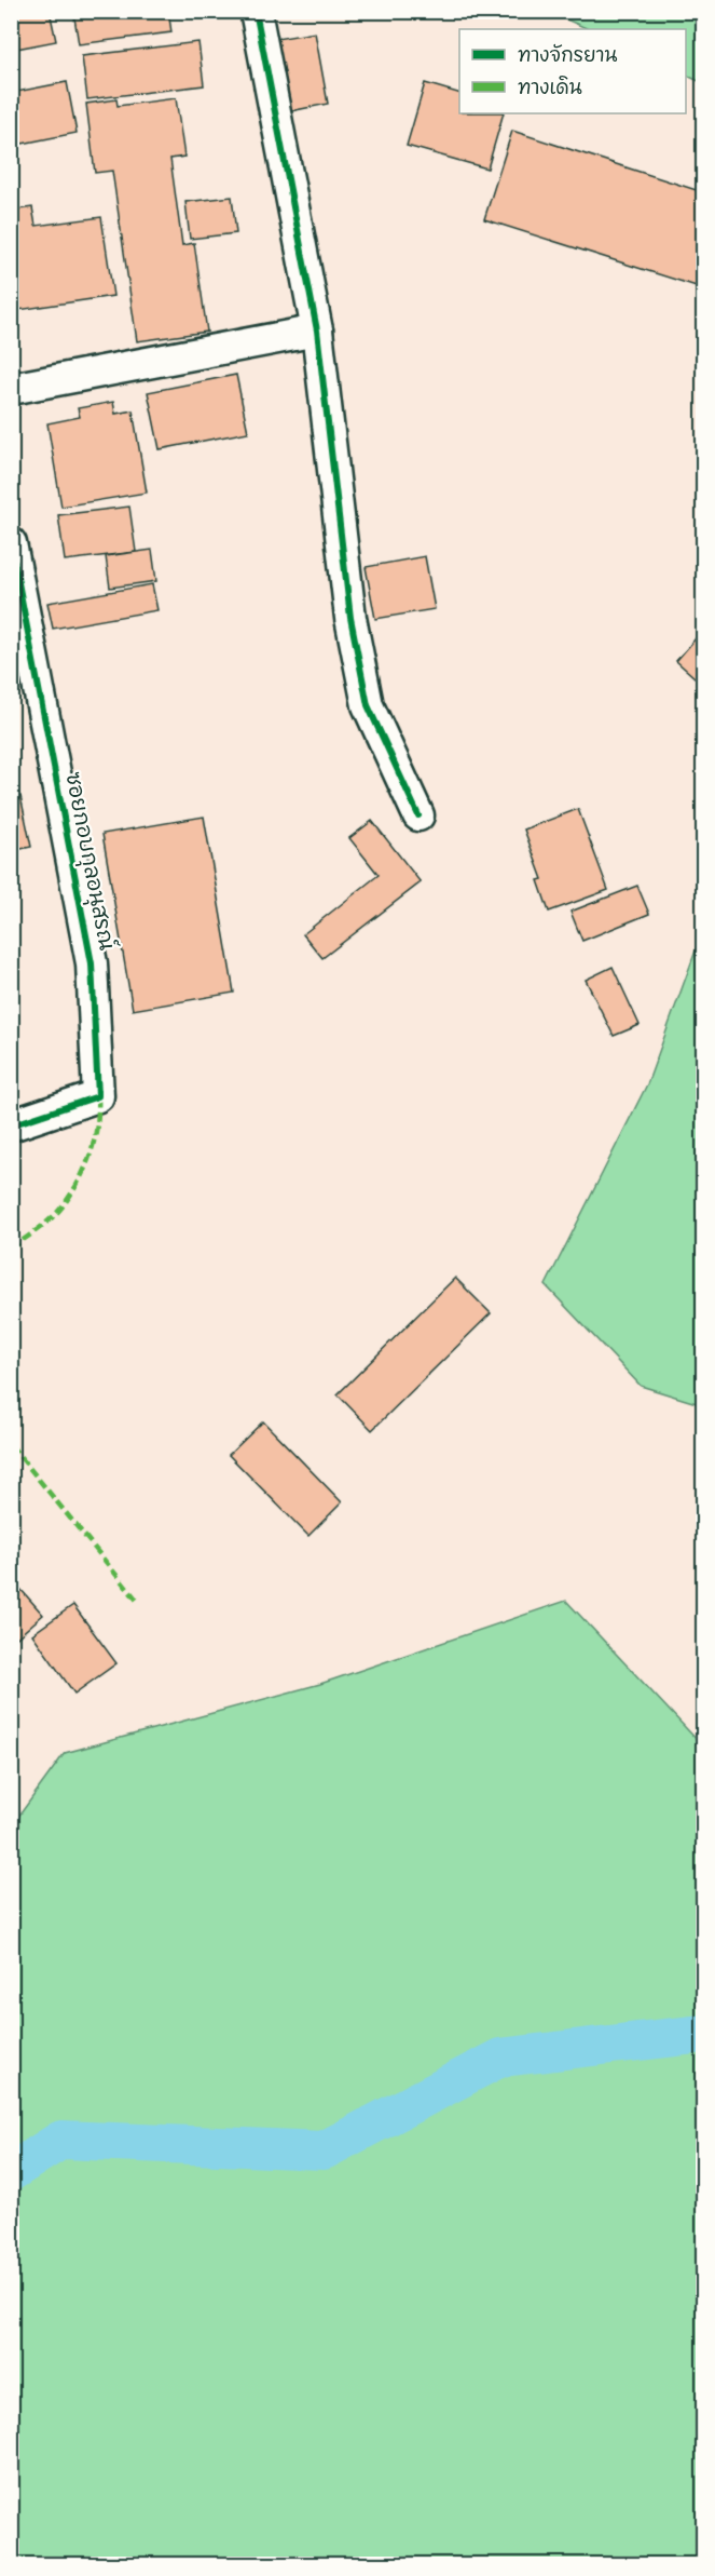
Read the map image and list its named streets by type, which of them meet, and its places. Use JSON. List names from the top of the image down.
{
  "streets": {
    "street": ["ซอยกอบกุลอนุสรณ์"]
  },
  "legend": ["ทางจักรยาน", "ทางเดิน"]
}
